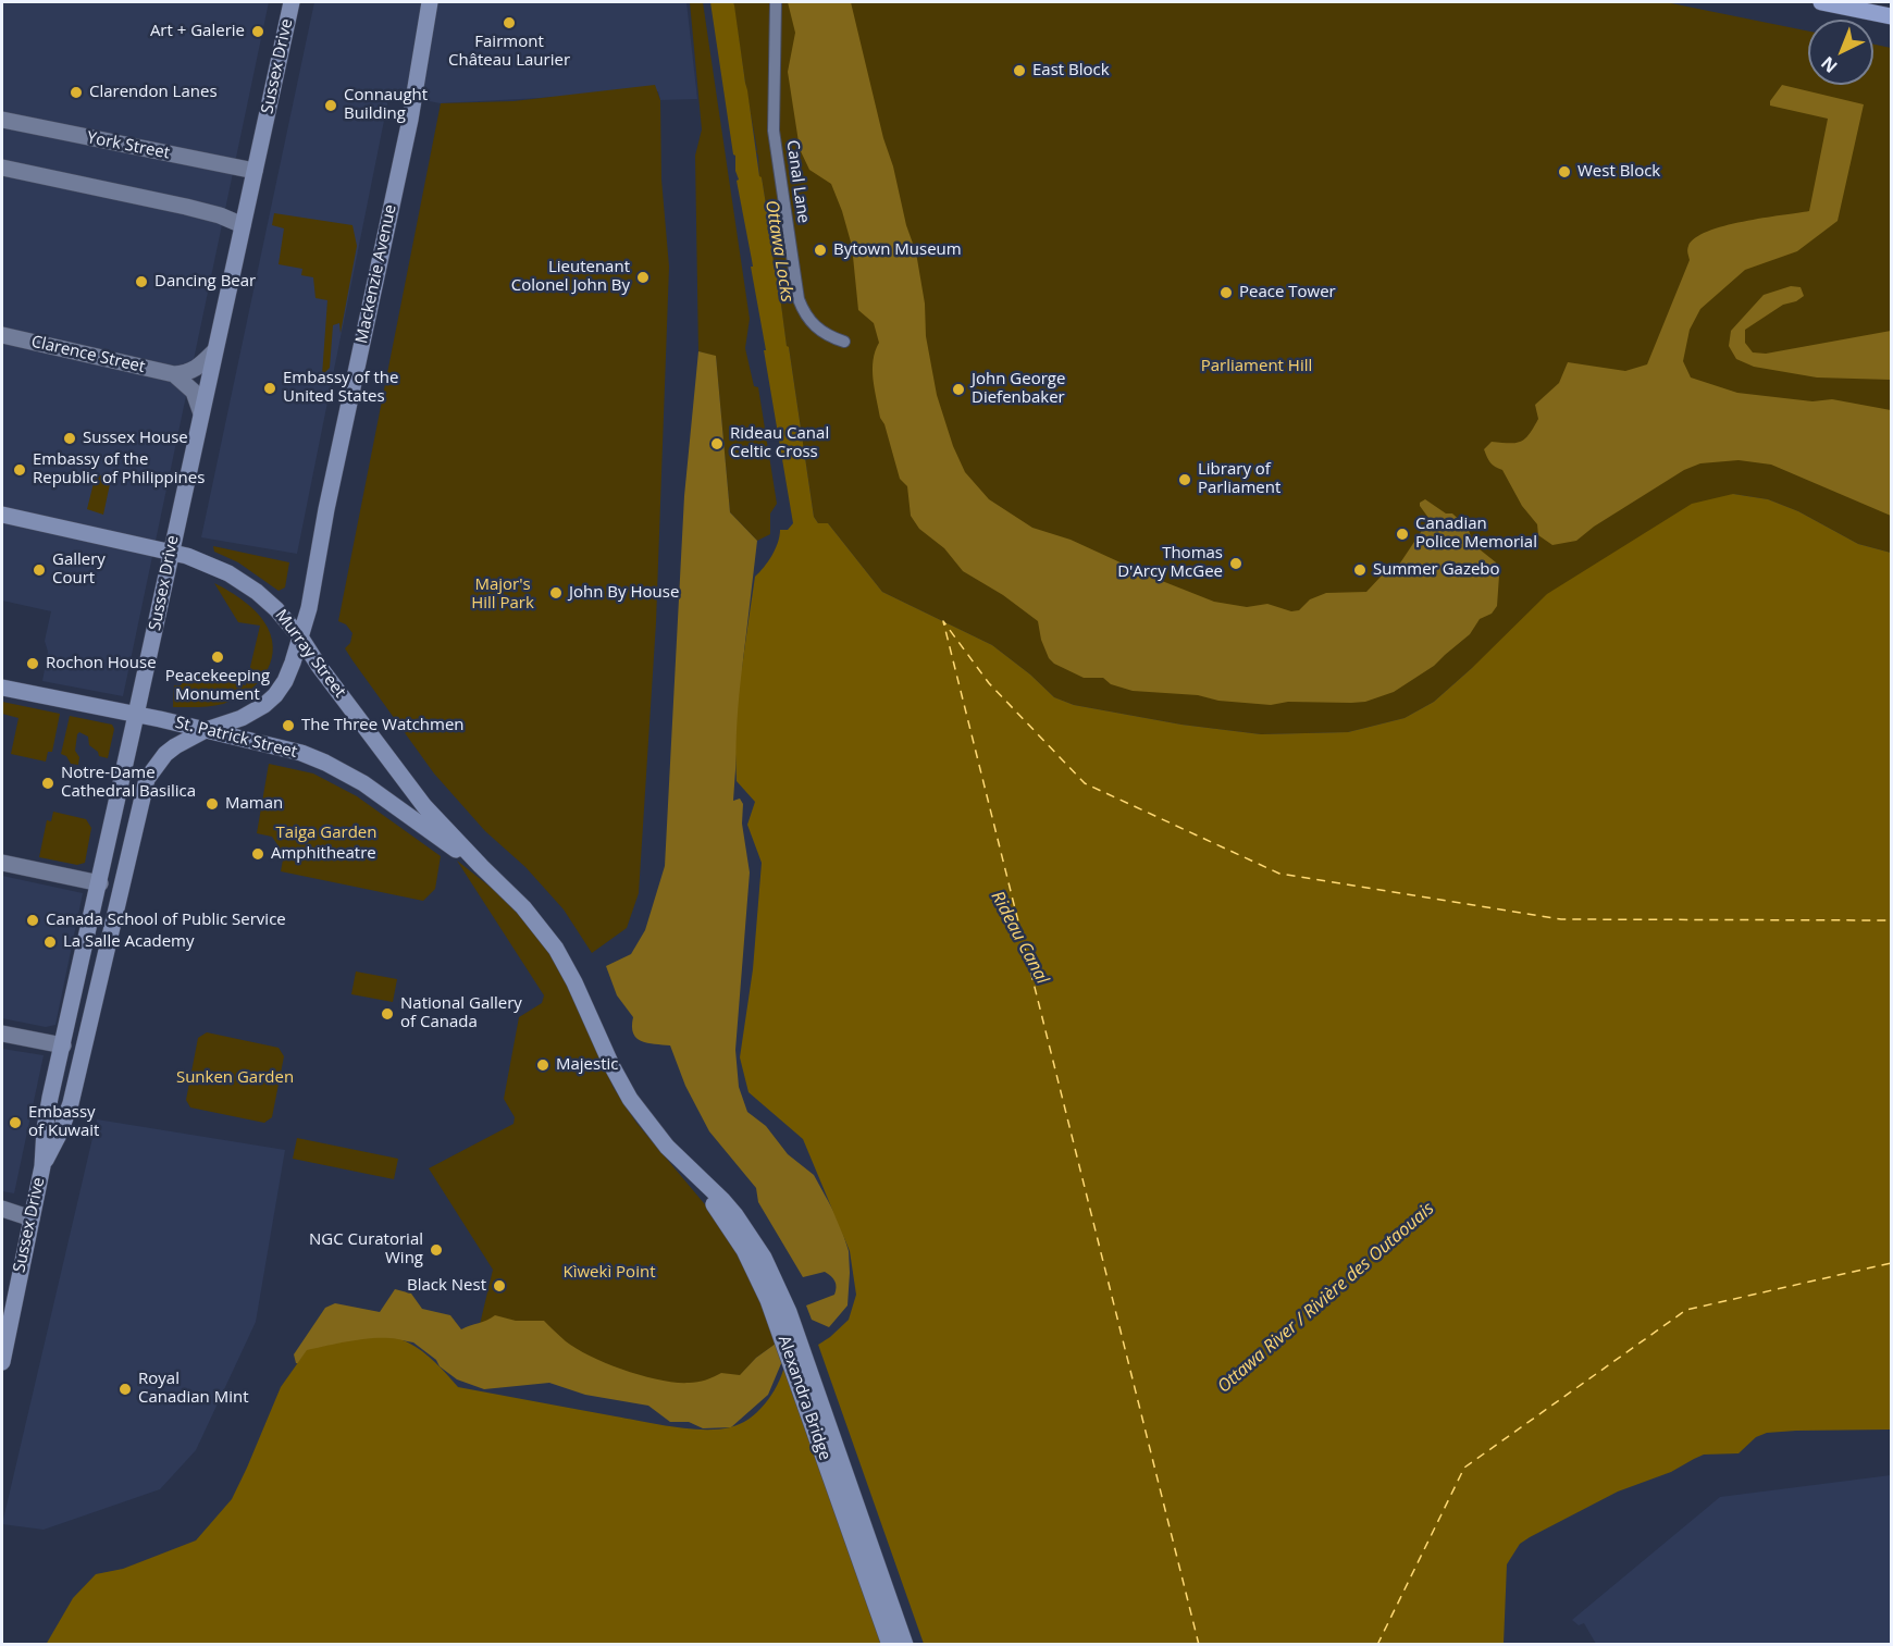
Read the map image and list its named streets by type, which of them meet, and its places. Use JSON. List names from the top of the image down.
{
  "streets": {
    "main road": [
      "Sussex Drive",
      "Mackenzie Avenue",
      "Murray Street",
      "St. Patrick Street",
      "Alexandra Bridge"
    ],
    "street": ["York Street", "Canal Lane", "Clarence Street"]
  },
  "crossings": [
    ["Sussex Drive", "York Street"],
    ["Sussex Drive", "Mackenzie Avenue"],
    ["Sussex Drive", "Murray Street"],
    ["Sussex Drive", "St. Patrick Street"],
    ["Mackenzie Avenue", "Murray Street"],
    ["Mackenzie Avenue", "St. Patrick Street"],
    ["Murray Street", "St. Patrick Street"],
    ["Murray Street", "Alexandra Bridge"],
    ["St. Patrick Street", "Alexandra Bridge"]
  ],
  "water": ["Ottawa Locks", "Rideau Canal", "Ottawa River / Rivière des Outaouais"],
  "parks": [
    "Parliament Hill",
    "Major's Hill Park",
    "Taiga Garden",
    "Sunken Garden",
    "Kìwekì Point"
  ],
  "places": [
    "Fairmont Château Laurier",
    "Art + Galerie",
    "East Block",
    "Clarendon Lanes",
    "Connaught Building",
    "West Block",
    "Bytown Museum",
    "Lieutenant Colonel John By",
    "Dancing Bear",
    "Peace Tower",
    "Embassy of the United States",
    "John George Diefenbaker",
    "Sussex House",
    "Rideau Canal Celtic Cross",
    "Embassy of the Republic of Philippines",
    "Library of Parliament",
    "Canadian Police Memorial",
    "Thomas D'Arcy McGee",
    "Gallery Court",
    "Summer Gazebo",
    "John By House",
    "Peacekeeping Monument",
    "Rochon House",
    "The Three Watchmen",
    "Notre-Dame Cathedral Basilica",
    "Maman",
    "Amphitheatre",
    "Canada School of Public Service",
    "La Salle Academy",
    "National Gallery of Canada",
    "Majestic",
    "Embassy of Kuwait",
    "NGC Curatorial Wing",
    "Black Nest",
    "Royal Canadian Mint"
  ],
  "north": "bottom left"
}
